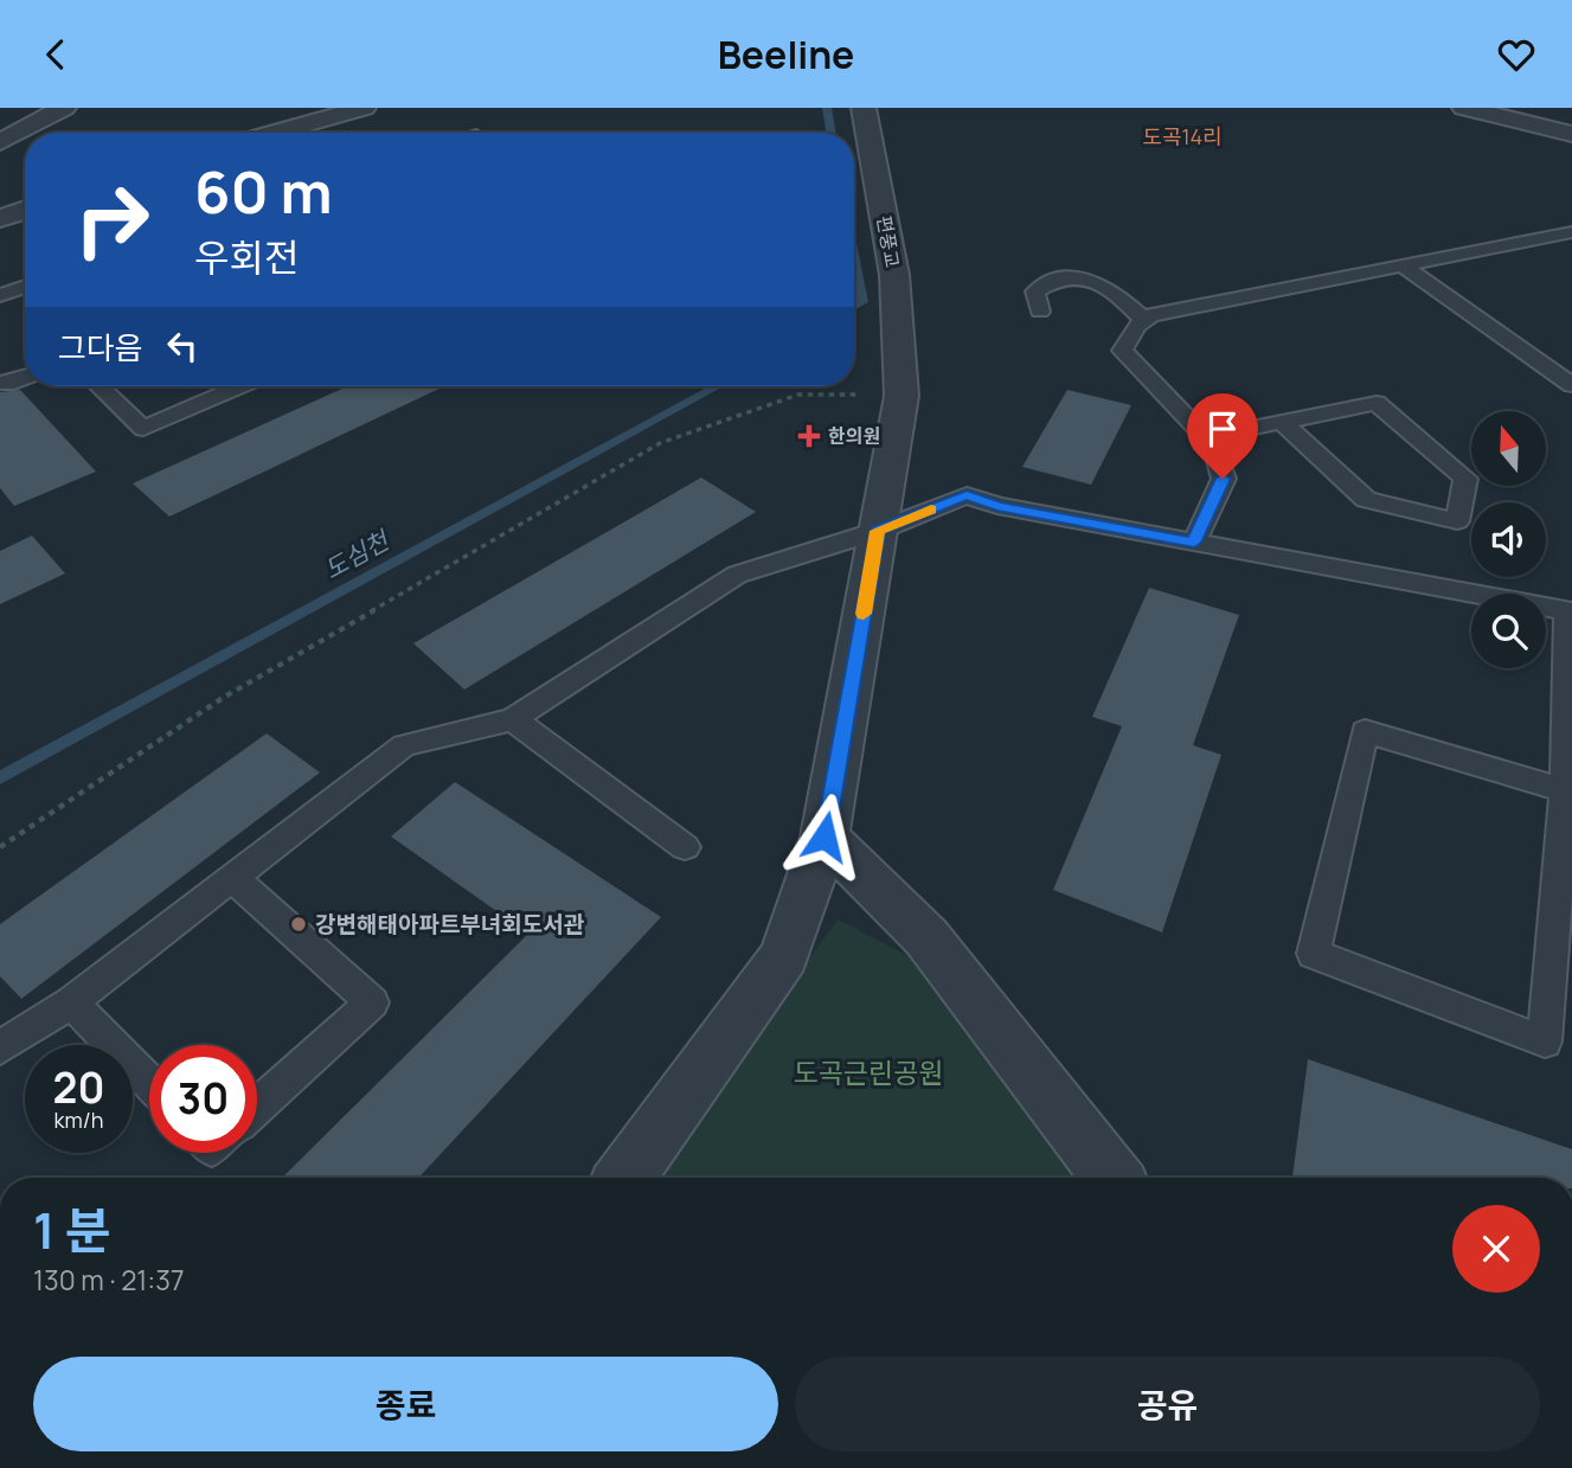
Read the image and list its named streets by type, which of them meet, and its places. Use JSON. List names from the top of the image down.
{
  "streets": {
    "street": ["편풍교"]
  },
  "districts": ["도곡14리"],
  "water": ["도심천"],
  "parks": ["도곡근린공원"],
  "places": {
    "health": ["한의원"],
    "other": ["강변해태아파트부녀회도서관"]
  },
  "north": "top",
  "page": {
    "header": "Beeline",
    "turn": ["60 m", "우회전"],
    "then": "그다음",
    "speed": "20 km/h",
    "limit": "30",
    "heading": ["1 분", "130 m · 21:37"],
    "buttons": ["종료", "공유"]
  }
}
